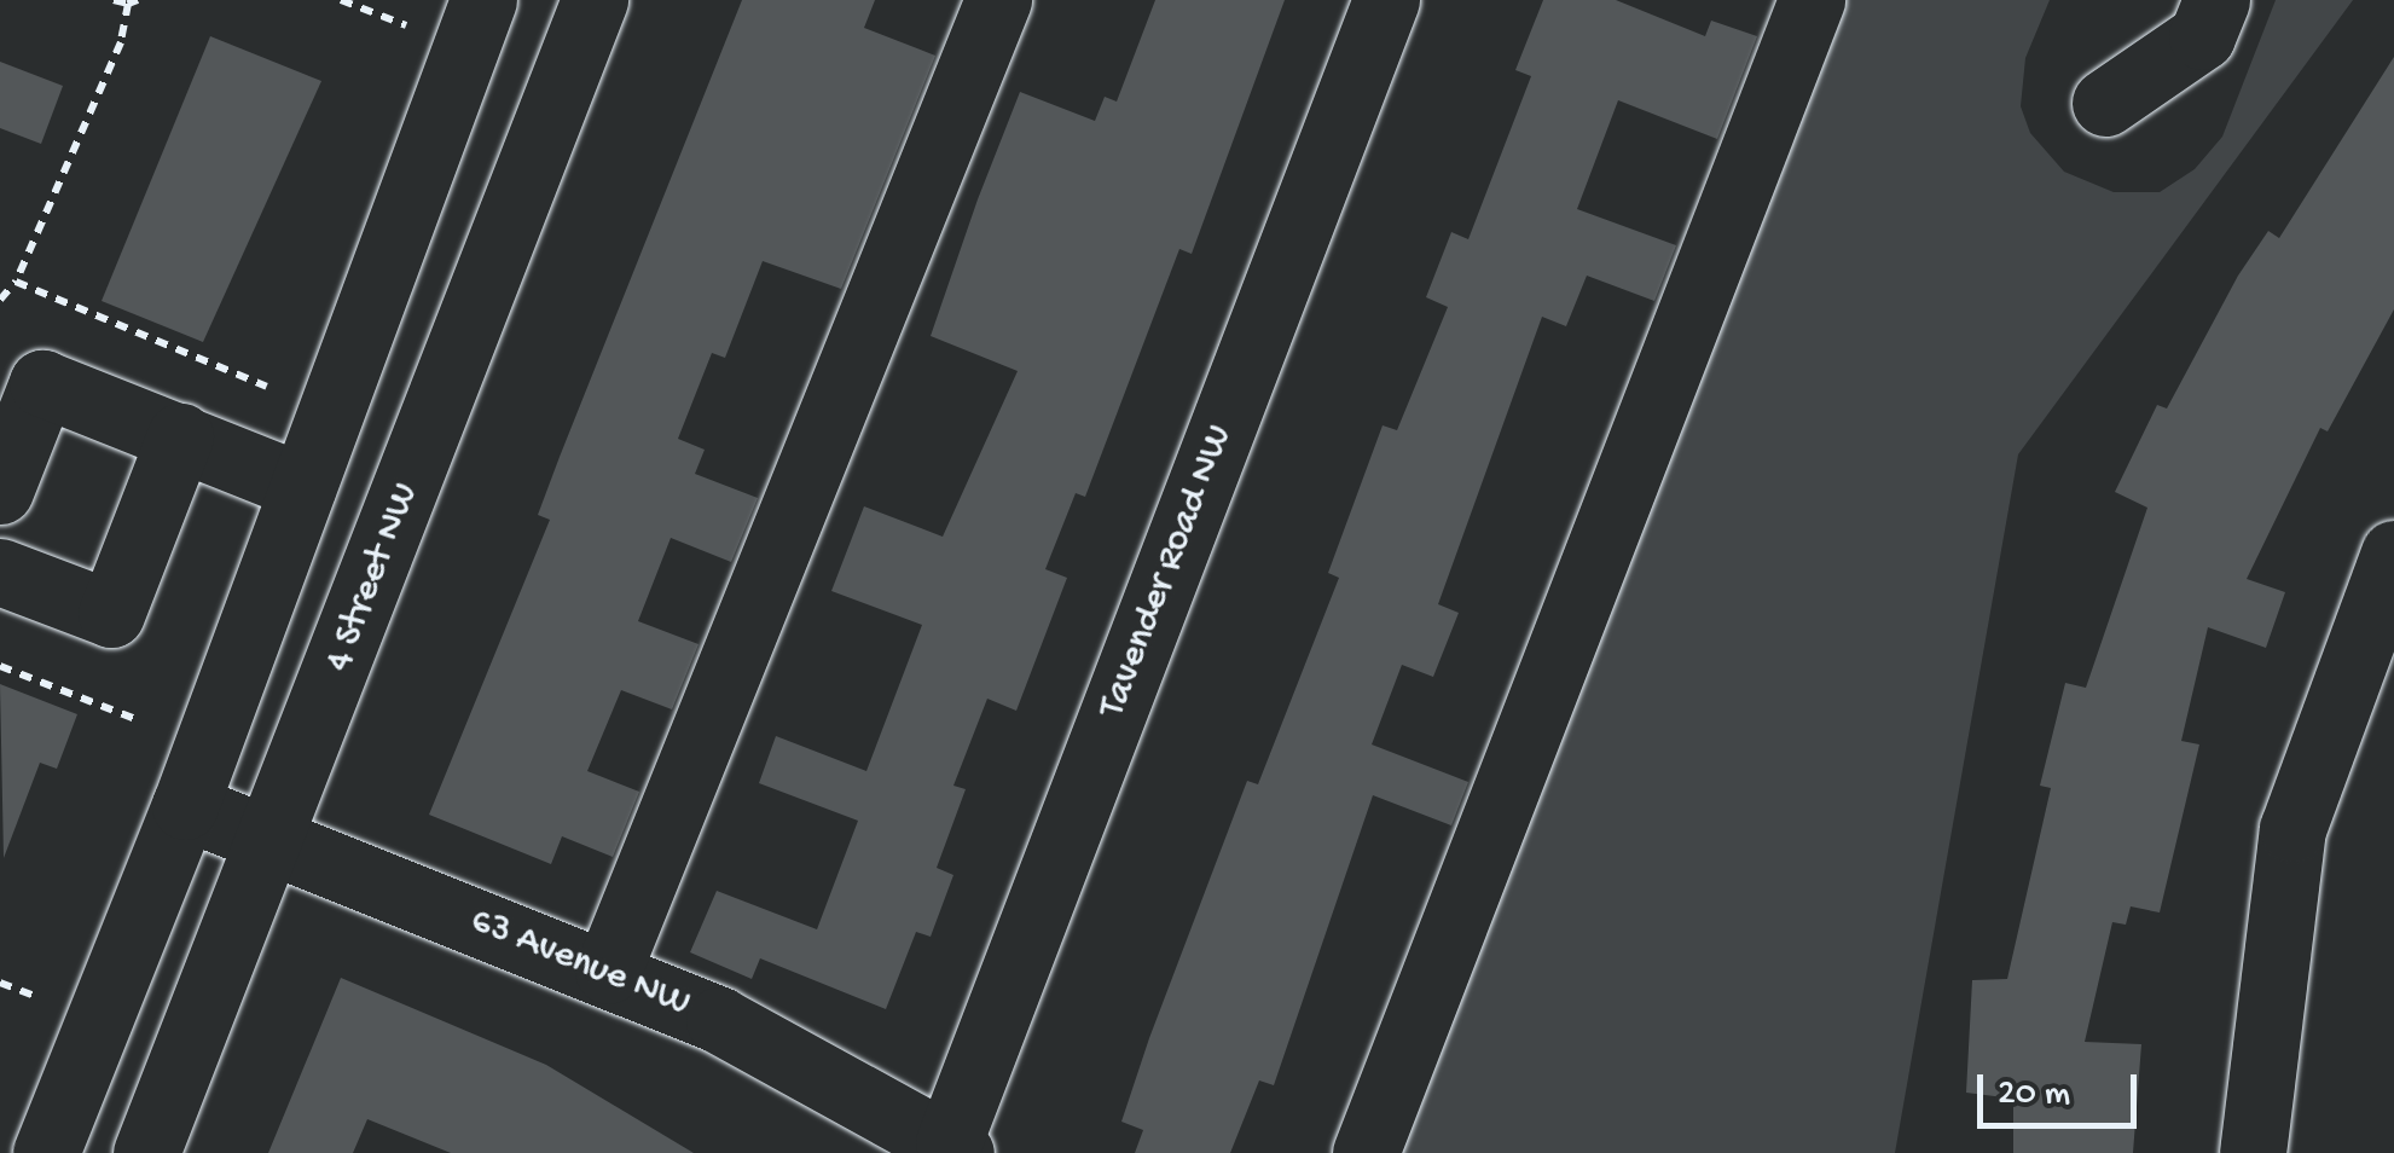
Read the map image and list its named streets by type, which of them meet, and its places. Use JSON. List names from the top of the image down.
{
  "streets": {
    "street": ["Tavender Road NW", "4 Street NW", "63 Avenue NW"]
  },
  "crossings": [
    ["Tavender Road NW", "63 Avenue NW"],
    ["4 Street NW", "63 Avenue NW"]
  ],
  "scale_bar": "20 m"
}
